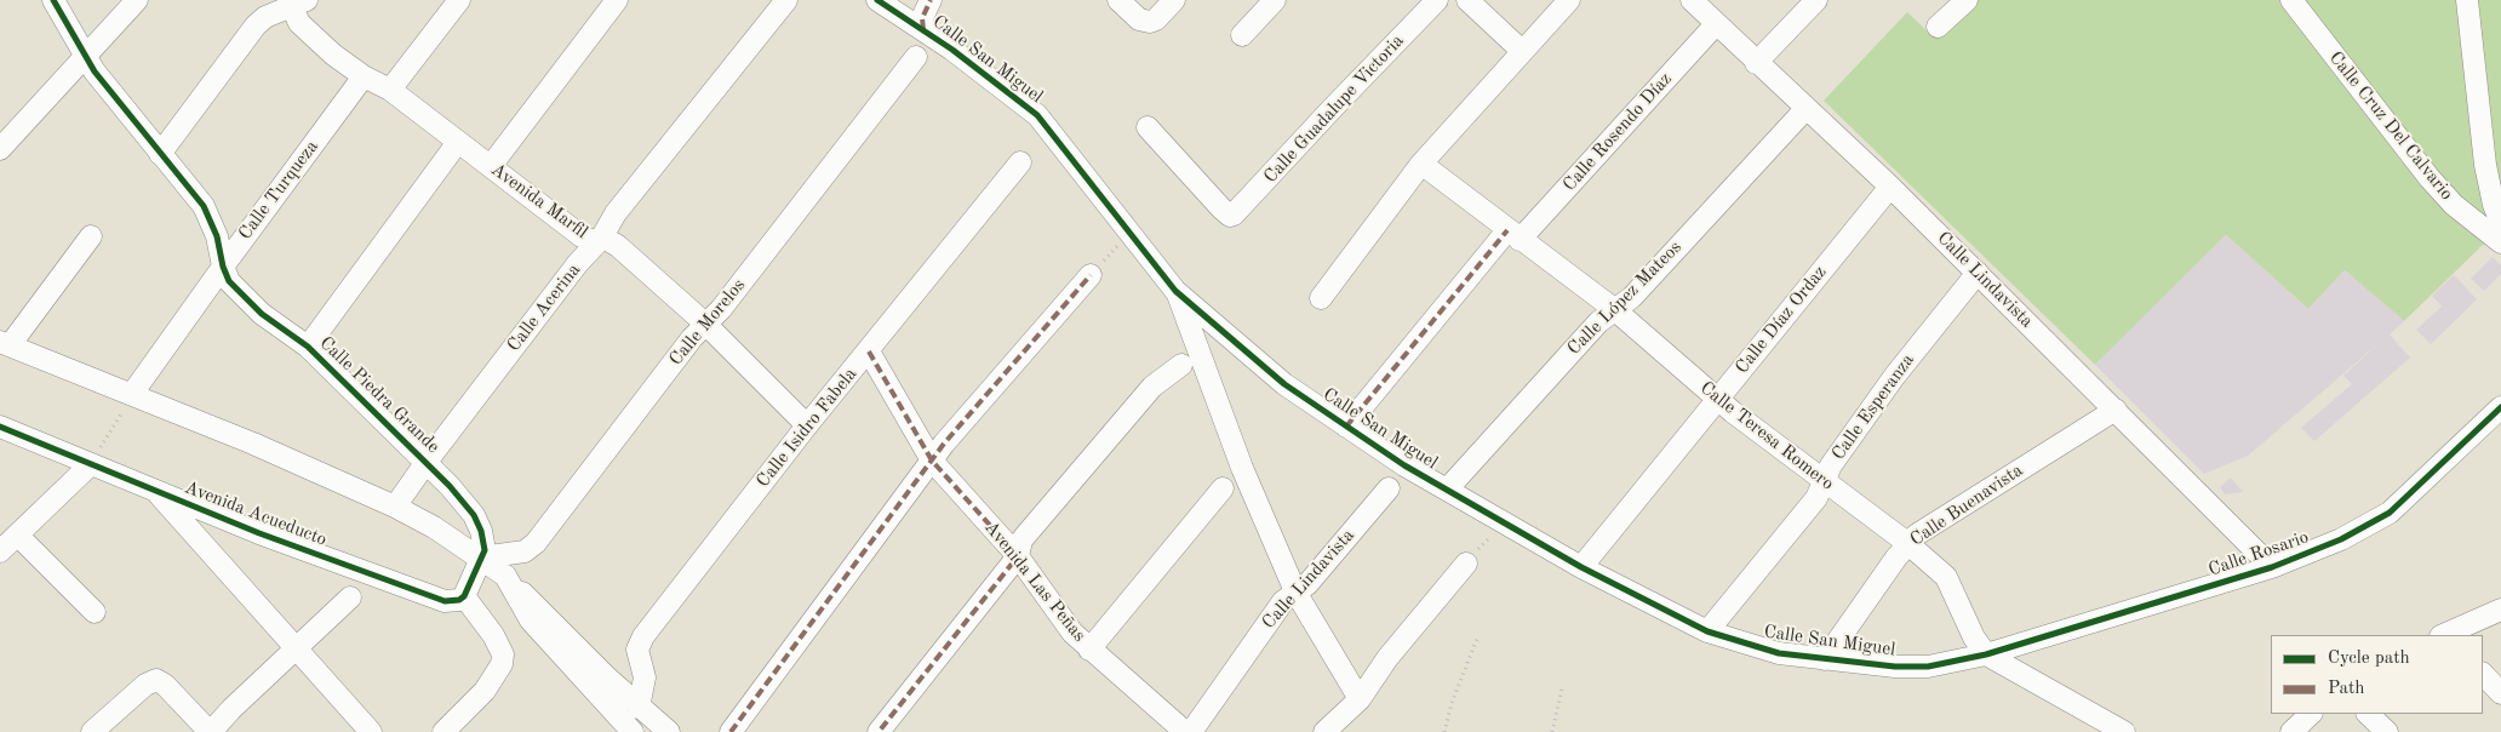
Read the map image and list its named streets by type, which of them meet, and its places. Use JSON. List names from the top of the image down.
{
  "streets": {
    "street": [
      "Calle San Miguel",
      "Calle Guadalupe Victoria",
      "Calle Cruz Del Calvario",
      "Calle Rosendo Díaz",
      "Calle Turqueza",
      "Avenida Marfil",
      "Calle Lindavista",
      "Calle López Mateos",
      "Calle Acerina",
      "Calle Díaz Ordaz",
      "Calle Morelos",
      "Calle Piedra Grande",
      "Calle Esperanza",
      "Calle Isidro Fabela",
      "Calle Teresa Romero",
      "Calle Buenavista",
      "Avenida Acueducto",
      "Calle Rosario",
      "Avenida Las Peñas"
    ]
  },
  "crossings": [
    ["Calle San Miguel", "Calle Rosendo Díaz"],
    ["Calle San Miguel", "Calle López Mateos"],
    ["Calle San Miguel", "Calle Díaz Ordaz"],
    ["Calle San Miguel", "Calle Esperanza"],
    ["Calle San Miguel", "Calle Teresa Romero"],
    ["Calle San Miguel", "Calle Buenavista"],
    ["Calle San Miguel", "Calle Rosario"],
    ["Calle Rosendo Díaz", "Calle Lindavista"],
    ["Calle Rosendo Díaz", "Calle Teresa Romero"],
    ["Calle Turqueza", "Avenida Marfil"],
    ["Calle Turqueza", "Calle Piedra Grande"],
    ["Avenida Marfil", "Calle Acerina"],
    ["Avenida Marfil", "Calle Morelos"],
    ["Avenida Marfil", "Calle Isidro Fabela"],
    ["Calle Lindavista", "Calle López Mateos"],
    ["Calle Lindavista", "Calle Díaz Ordaz"],
    ["Calle Lindavista", "Calle Esperanza"],
    ["Calle Lindavista", "Calle Buenavista"],
    ["Calle Lindavista", "Calle Rosario"],
    ["Calle López Mateos", "Calle Teresa Romero"],
    ["Calle Acerina", "Calle Piedra Grande"],
    ["Calle Díaz Ordaz", "Calle Teresa Romero"],
    ["Calle Morelos", "Calle Piedra Grande"],
    ["Calle Esperanza", "Calle Teresa Romero"],
    ["Calle Isidro Fabela", "Avenida Las Peñas"],
    ["Calle Teresa Romero", "Calle Buenavista"],
    ["Calle Teresa Romero", "Calle Rosario"]
  ],
  "legend": ["Cycle path", "Path"]
}
